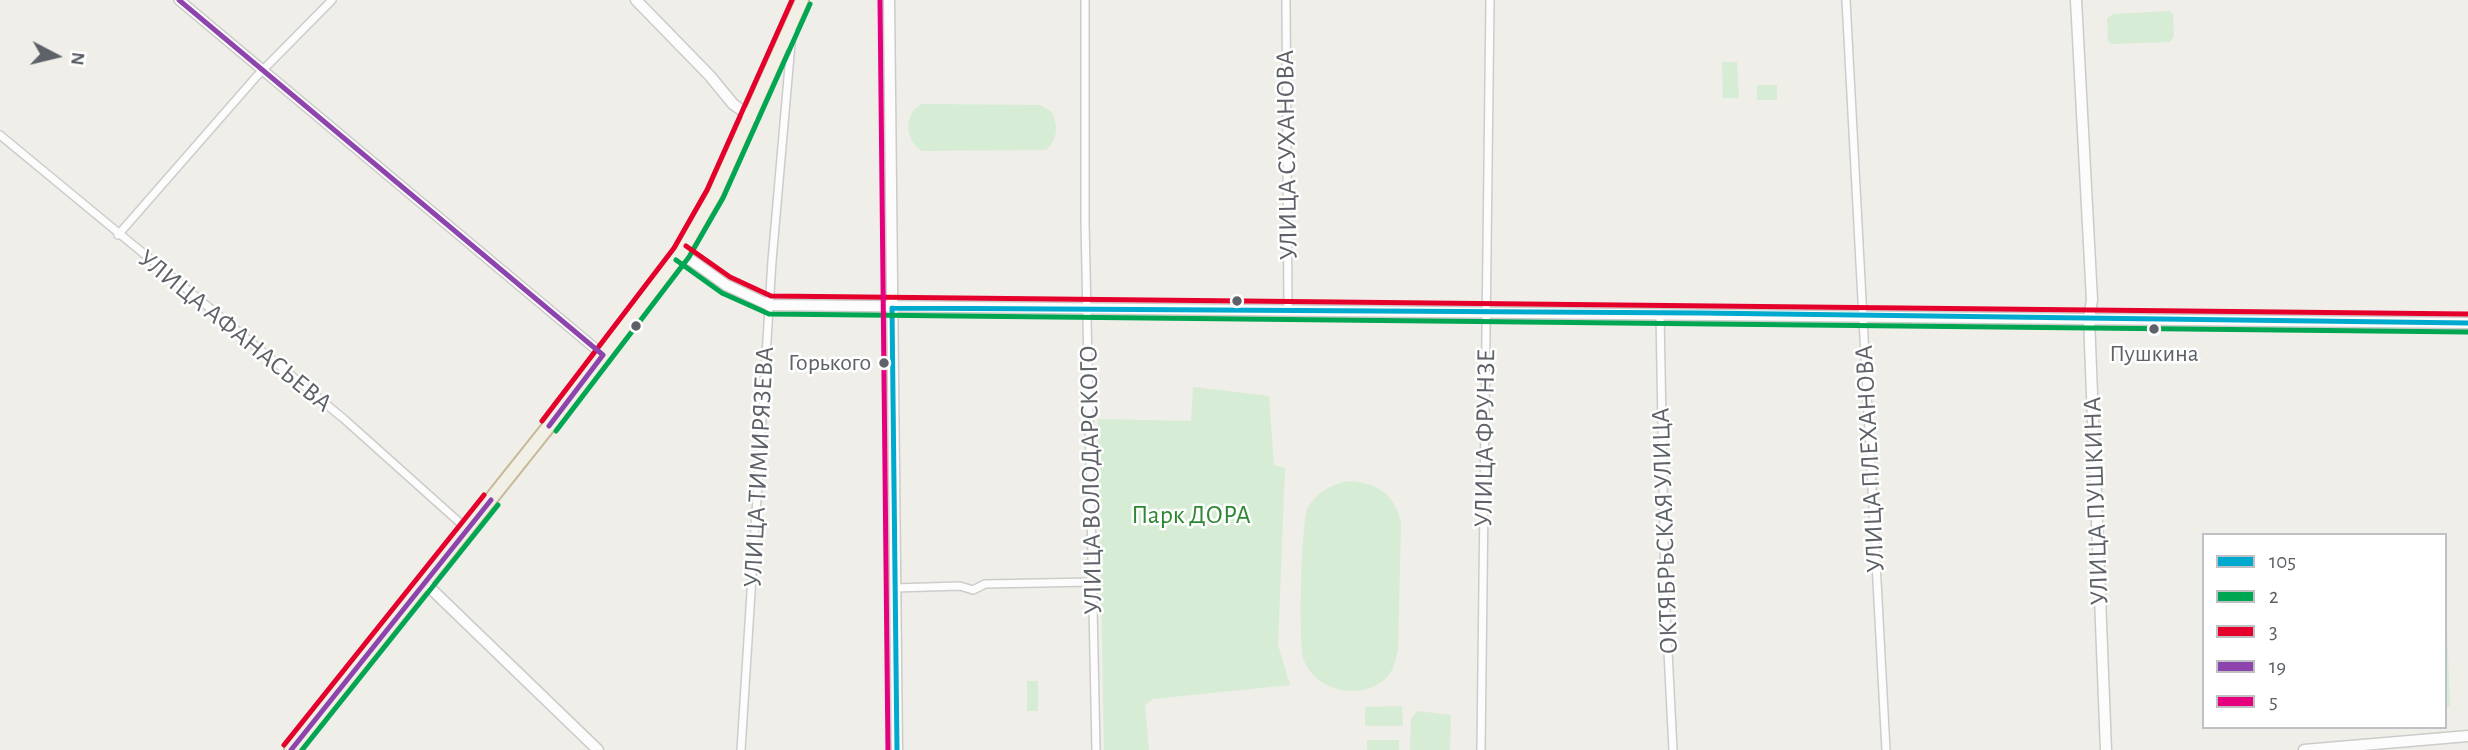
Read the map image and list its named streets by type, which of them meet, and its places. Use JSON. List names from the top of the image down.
{
  "streets": {
    "main road": ["УЛИЦА ПУШКИНА"],
    "street": [
      "УЛИЦА СУХАНОВА",
      "УЛИЦА АФАНАСЬЕВА",
      "УЛИЦА ФРУНЗЕ",
      "УЛИЦА ПЛЕХАНОВА",
      "УЛИЦА ТИМИРЯЗЕВА",
      "УЛИЦА ВОЛОДАРСКОГО",
      "ОКТЯБРЬСКАЯ УЛИЦА"
    ]
  },
  "parks": ["Парк ДОРА"],
  "places": ["Пушкина", "Горького"],
  "lines": [
    "transit line 3",
    "transit line 19",
    "transit line 5",
    "transit line 2",
    "transit line 105"
  ],
  "legend": [
    "105",
    "2",
    "3",
    "19",
    "5"
  ],
  "north": "right"
}
